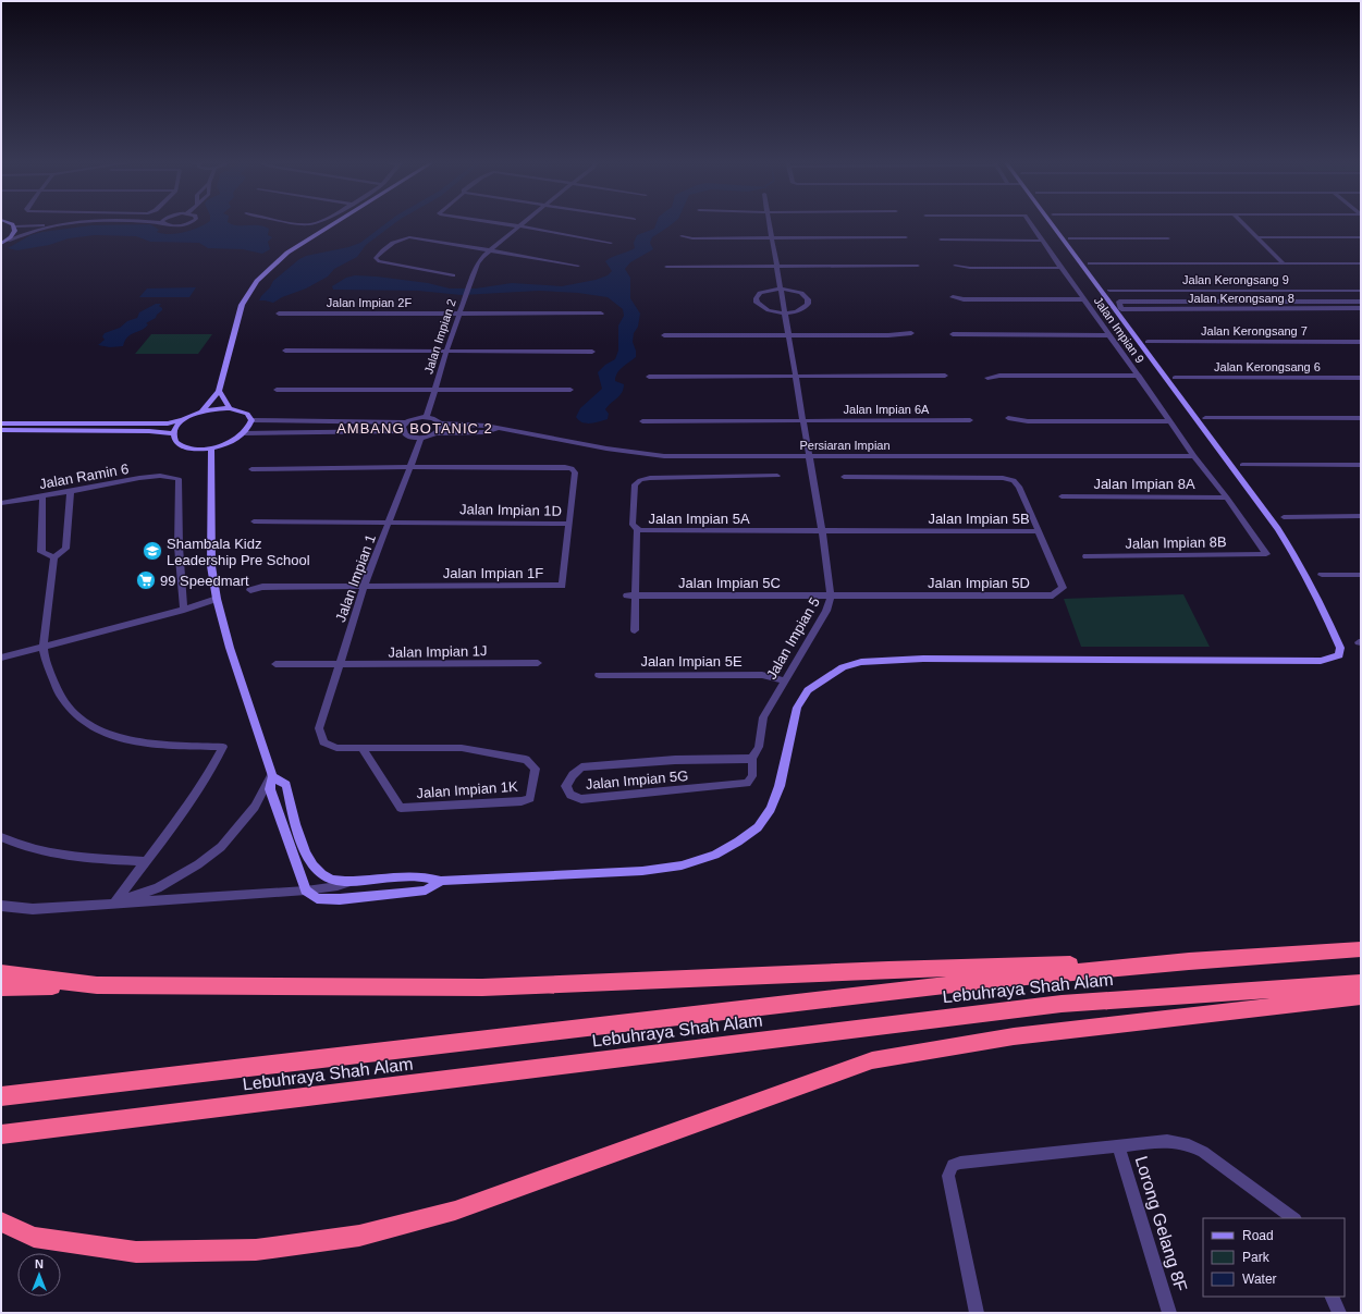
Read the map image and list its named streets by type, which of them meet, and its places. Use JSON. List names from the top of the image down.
{
  "streets": {
    "highway": ["Lebuhraya Shah Alam"],
    "street": [
      "Jalan Kerongsang 9",
      "Jalan Kerongsang 8",
      "Jalan Impian 2F",
      "Jalan Impian 9",
      "Jalan Kerongsang 7",
      "Jalan Impian 2",
      "Jalan Kerongsang 6",
      "Jalan Impian 6A",
      "Persiaran Impian",
      "Jalan Ramin 6",
      "Jalan Impian 8A",
      "Jalan Impian 1D",
      "Jalan Impian 5A",
      "Jalan Impian 5B",
      "Jalan Impian 8B",
      "Jalan Impian 1F",
      "Jalan Impian 1",
      "Jalan Impian 5C",
      "Jalan Impian 5D",
      "Jalan Impian 5",
      "Jalan Impian 1J",
      "Jalan Impian 5E",
      "Jalan Impian 5G",
      "Jalan Impian 1K",
      "Lorong Gelang 8F"
    ]
  },
  "crossings": [
    ["Jalan Impian 2F", "Jalan Impian 2"],
    ["Jalan Impian 9", "Persiaran Impian"],
    ["Jalan Impian 9", "Jalan Impian 8A"],
    ["Jalan Impian 9", "Jalan Impian 8B"],
    ["Jalan Impian 6A", "Jalan Impian 5"],
    ["Persiaran Impian", "Jalan Impian 1"],
    ["Persiaran Impian", "Jalan Impian 5"],
    ["Jalan Impian 1D", "Jalan Impian 1F"],
    ["Jalan Impian 1D", "Jalan Impian 1"],
    ["Jalan Impian 5A", "Jalan Impian 5B"],
    ["Jalan Impian 5A", "Jalan Impian 5"],
    ["Jalan Impian 5B", "Jalan Impian 5D"],
    ["Jalan Impian 5B", "Jalan Impian 5"],
    ["Jalan Impian 1F", "Jalan Impian 1"],
    ["Jalan Impian 1", "Jalan Impian 1J"],
    ["Jalan Impian 1", "Jalan Impian 1K"],
    ["Jalan Impian 5C", "Jalan Impian 5D"],
    ["Jalan Impian 5C", "Jalan Impian 5"],
    ["Jalan Impian 5D", "Jalan Impian 5"],
    ["Jalan Impian 5", "Jalan Impian 5E"],
    ["Jalan Impian 5", "Jalan Impian 5G"]
  ],
  "districts": ["AMBANG BOTANIC 2"],
  "places": {
    "school or university": ["Shambala Kidz Leadership Pre School"],
    "supermarket": ["99 Speedmart"]
  },
  "legend": ["Road", "Park", "Water"],
  "north": "top"
}
